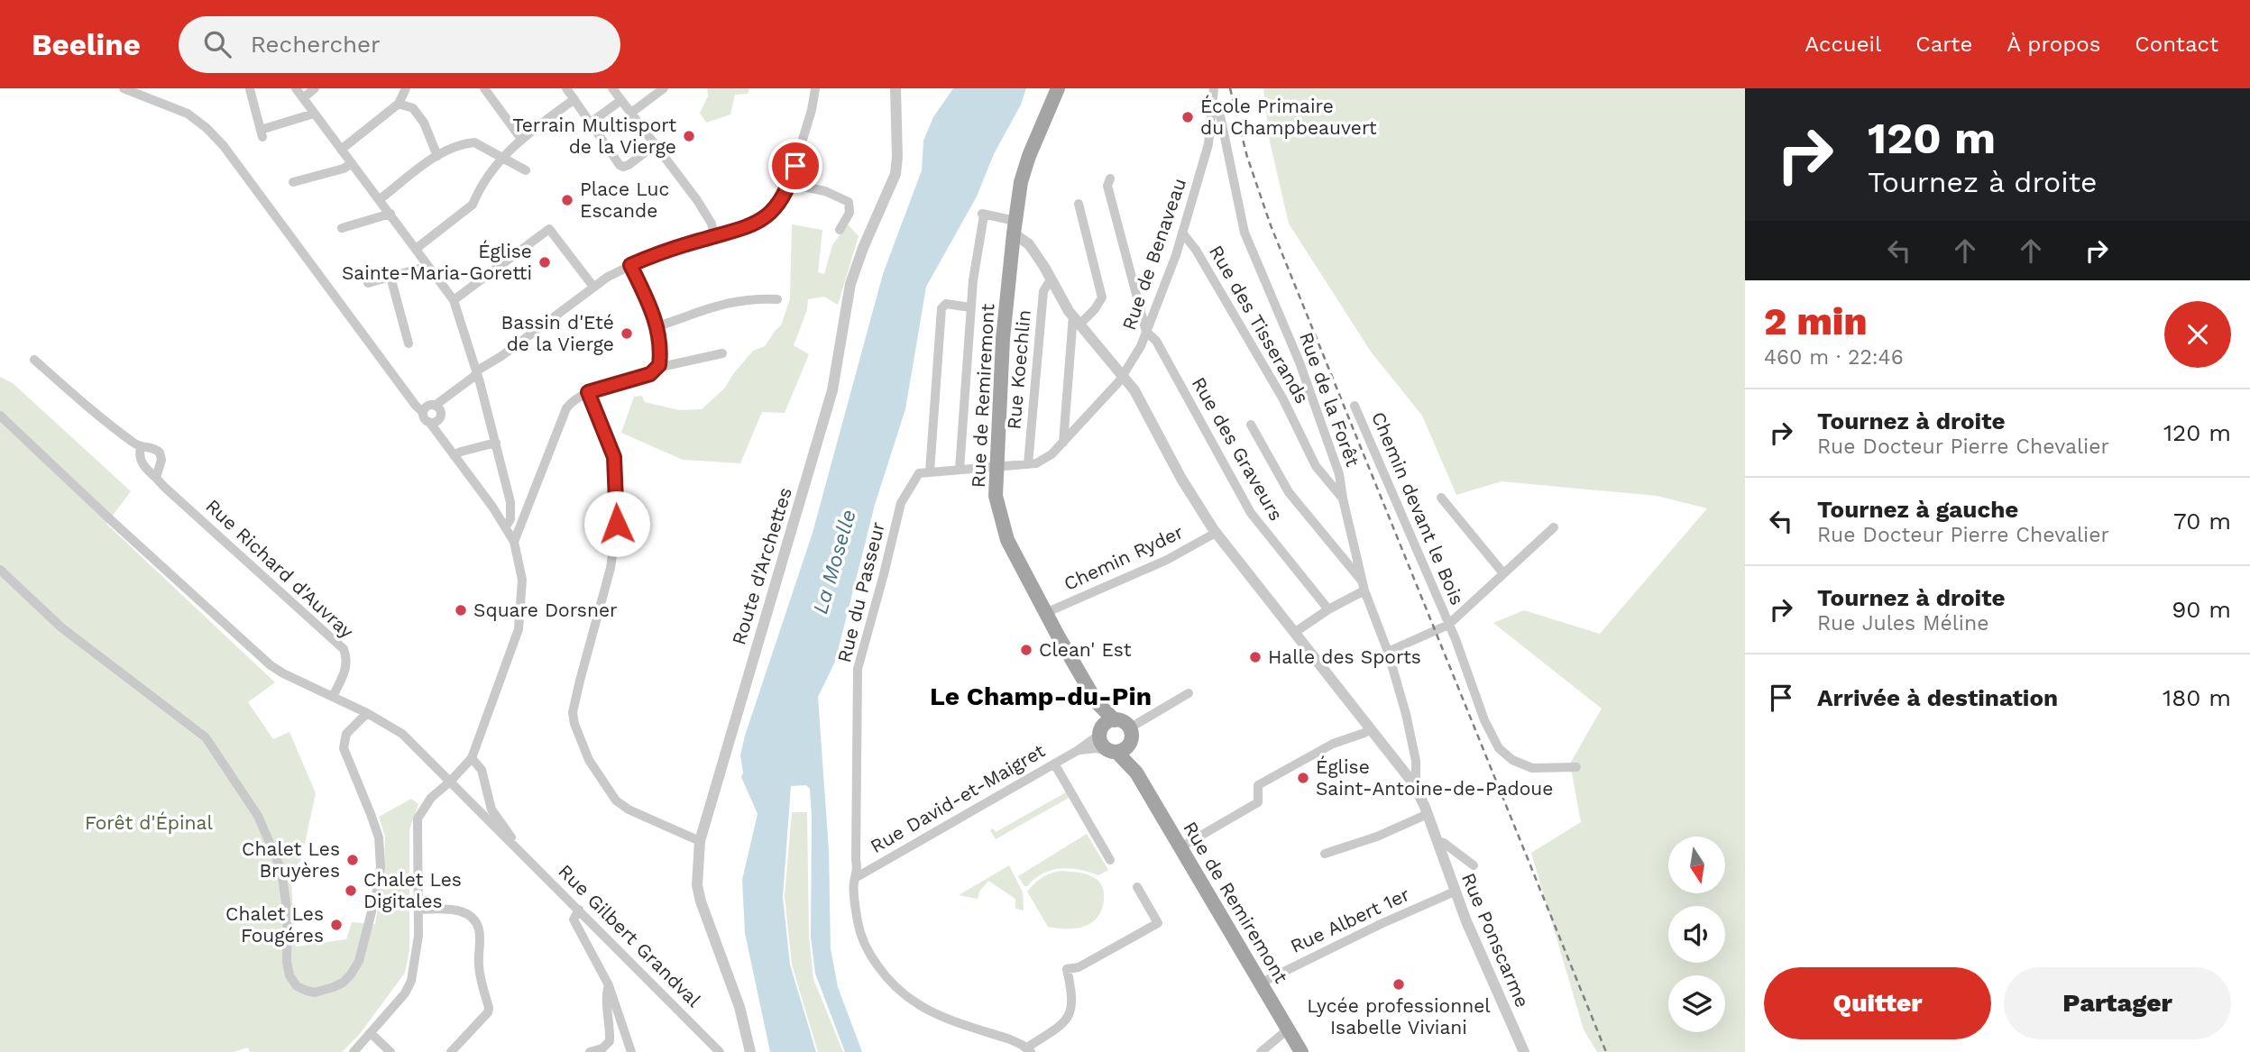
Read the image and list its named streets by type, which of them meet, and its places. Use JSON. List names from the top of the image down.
{
  "streets": {
    "main road": ["Rue de Remiremont"],
    "street": [
      "Rue de Benaveau",
      "Rue des Tisserands",
      "Rue Koechlin",
      "Rue de la Forêt",
      "Rue des Graveurs",
      "Chemin devant le Bois",
      "Chemin Ryder",
      "Route d'Archettes",
      "Rue Richard d'Auvray",
      "Rue du Passeur",
      "Rue David-et-Maigret",
      "Rue Albert 1er",
      "Rue Gilbert Grandval",
      "Rue Ponscarme"
    ]
  },
  "crossings": [
    ["Rue de Benaveau", "Rue des Tisserands"],
    ["Rue de Benaveau", "Rue Koechlin"],
    ["Rue de Benaveau", "Rue de Remiremont"],
    ["Rue de Benaveau", "Rue de la Forêt"],
    ["Rue de Benaveau", "Rue des Graveurs"],
    ["Rue de Benaveau", "Rue Ponscarme"],
    ["Rue des Tisserands", "Rue de la Forêt"],
    ["Rue Koechlin", "Rue Ponscarme"],
    ["Rue de Remiremont", "Chemin Ryder"],
    ["Rue de Remiremont", "Rue David-et-Maigret"],
    ["Rue de Remiremont", "Rue Albert 1er"],
    ["Rue de Remiremont", "Rue Ponscarme"],
    ["Rue de la Forêt", "Rue Ponscarme"],
    ["Chemin Ryder", "Rue Ponscarme"],
    ["Rue Richard d'Auvray", "Rue Gilbert Grandval"],
    ["Rue du Passeur", "Rue David-et-Maigret"],
    ["Rue Albert 1er", "Rue Ponscarme"]
  ],
  "districts": ["Le Champ-du-Pin"],
  "water": ["La Moselle"],
  "parks": ["Forêt d'Épinal"],
  "places": [
    "École Primaire du Champbeauvert",
    "Terrain Multisport de la Vierge",
    "Place Luc Escande",
    "Église Sainte-Maria-Goretti",
    "Bassin d'Eté de la Vierge",
    "Square Dorsner",
    "Clean' Est",
    "Halle des Sports",
    "Église Saint-Antoine-de-Padoue",
    "Chalet Les Bruyères",
    "Chalet Les Digitales",
    "Chalet Les Fougéres",
    "Lycée professionnel Isabelle Viviani"
  ],
  "north": "bottom",
  "page": {
    "header": "Beeline",
    "search": "Rechercher",
    "nav": [
      "Accueil",
      "Carte",
      "À propos",
      "Contact"
    ],
    "turn": ["120 m", "Tournez à droite"],
    "heading": ["2 min", "460 m · 22:46"],
    "list": [
      {
        "name": "Tournez à droite",
        "note": "Rue Docteur Pierre Chevalier",
        "value": "120 m"
      },
      {
        "name": "Tournez à gauche",
        "note": "Rue Docteur Pierre Chevalier",
        "value": "70 m"
      },
      {
        "name": "Tournez à droite",
        "note": "Rue Jules Méline",
        "value": "90 m"
      },
      {
        "name": "Arrivée à destination",
        "value": "180 m"
      }
    ],
    "buttons": ["Quitter", "Partager"]
  }
}
